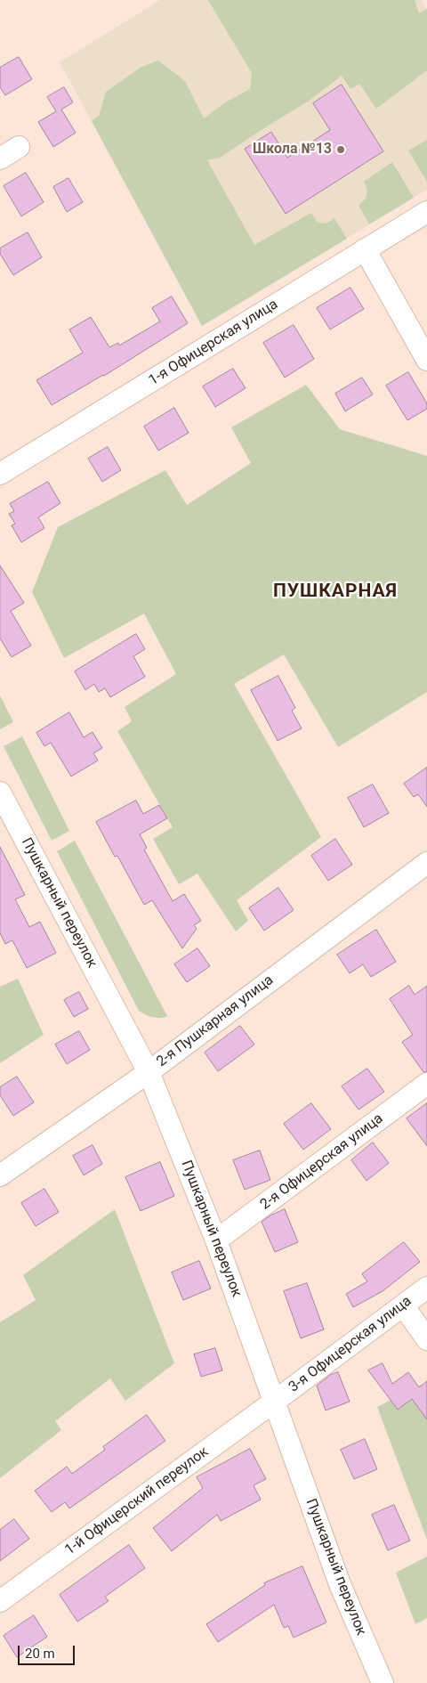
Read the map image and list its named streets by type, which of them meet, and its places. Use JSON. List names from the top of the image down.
{
  "streets": {
    "street": [
      "1-я Офицерская улица",
      "Пушкарный переулок",
      "2-я Пушкарная улица",
      "2-я Офицерская улица",
      "3-я Офицерская улица",
      "1-й Офицерский переулок"
    ]
  },
  "crossings": [
    ["Пушкарный переулок", "2-я Пушкарная улица"],
    ["Пушкарный переулок", "2-я Офицерская улица"],
    ["Пушкарный переулок", "3-я Офицерская улица"],
    ["Пушкарный переулок", "1-й Офицерский переулок"],
    ["3-я Офицерская улица", "1-й Офицерский переулок"]
  ],
  "districts": ["ПУШКАРНАЯ"],
  "places": ["Школа №13"],
  "scale_bar": "20 m"
}
